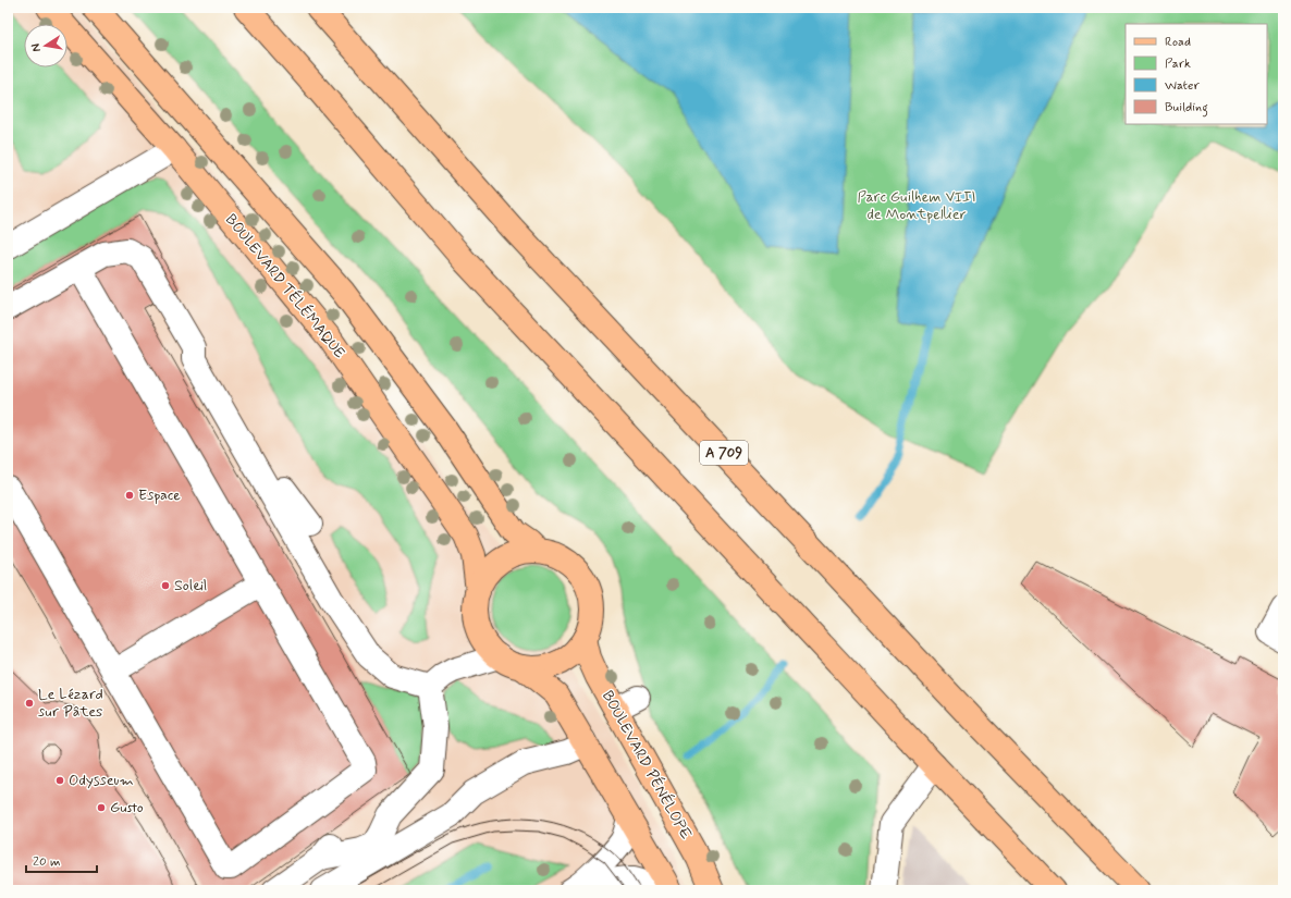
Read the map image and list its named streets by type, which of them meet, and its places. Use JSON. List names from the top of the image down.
{
  "streets": {
    "main road": ["BOULEVARD TÉLÉMAQUE", "A 709", "BOULEVARD PÉNÉLOPE"]
  },
  "crossings": [
    ["BOULEVARD TÉLÉMAQUE", "BOULEVARD PÉNÉLOPE"]
  ],
  "parks": ["Parc Guilhem VIII de Montpellier"],
  "places": [
    "Espace",
    "Soleil",
    "Le Lézard sur Pâtes",
    "Odysseum",
    "Gusto"
  ],
  "legend": [
    "Road",
    "Park",
    "Water",
    "Building"
  ],
  "scale_bar": "20 m",
  "north": "left"
}
